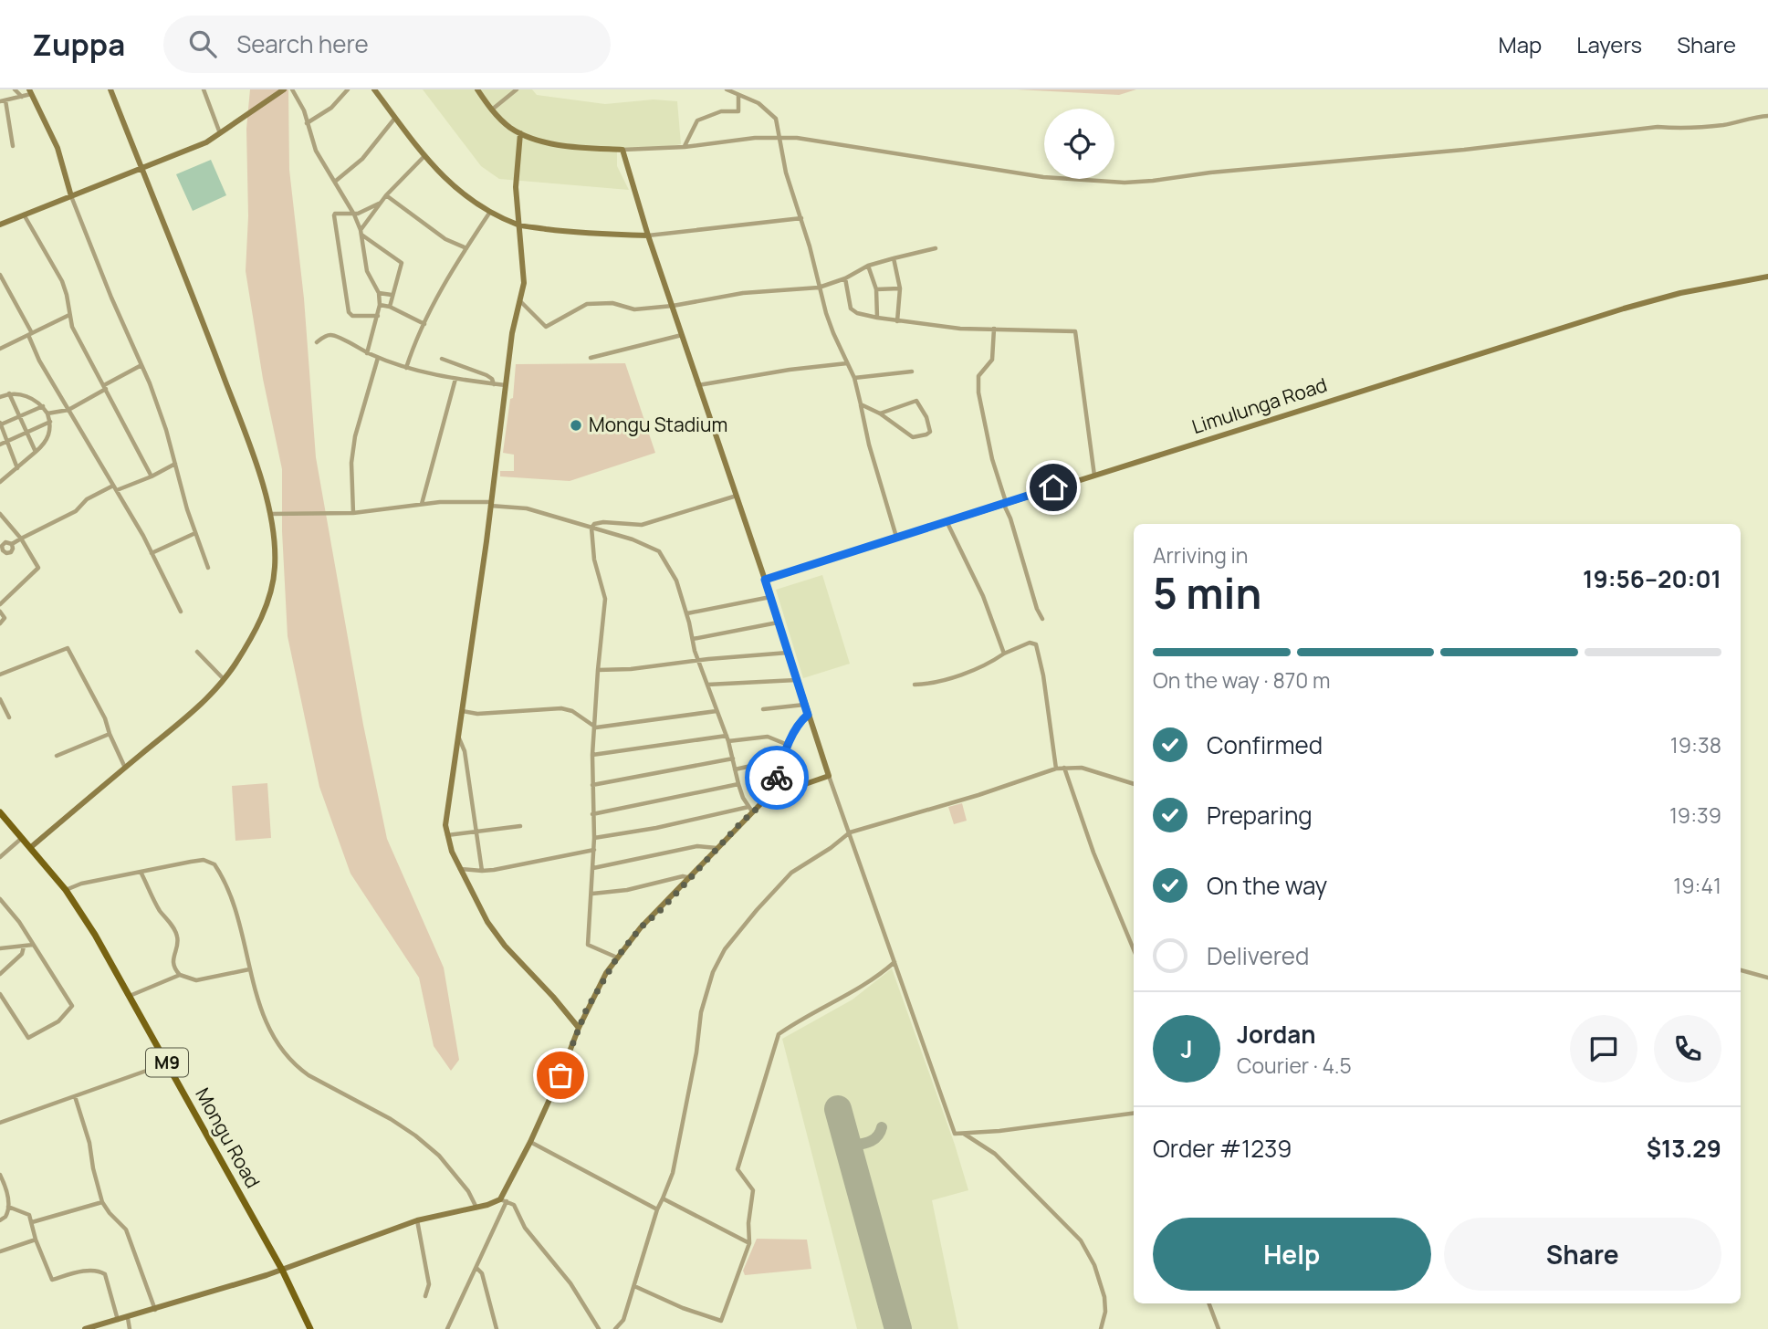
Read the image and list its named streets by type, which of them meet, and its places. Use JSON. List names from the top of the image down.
{
  "streets": {
    "main road": ["Limulunga Road", "M9", "Mongu Road"]
  },
  "places": ["Mongu Stadium"],
  "page": {
    "header": "Zuppa",
    "search": "Search here",
    "nav": ["Map", "Layers", "Share"],
    "heading": ["5 min", "Arriving in", "19:56–20:01"],
    "panel": [
      "Jordan",
      "Courier · 4.5",
      "Order #1239",
      "$13.29"
    ],
    "bar": "On the way · 870 m",
    "list": [
      ["Confirmed", "19:38"],
      ["Preparing", "19:39"],
      ["On the way", "19:41"],
      "Delivered"
    ],
    "round": "J",
    "buttons": ["Help", "Share"]
  }
}
